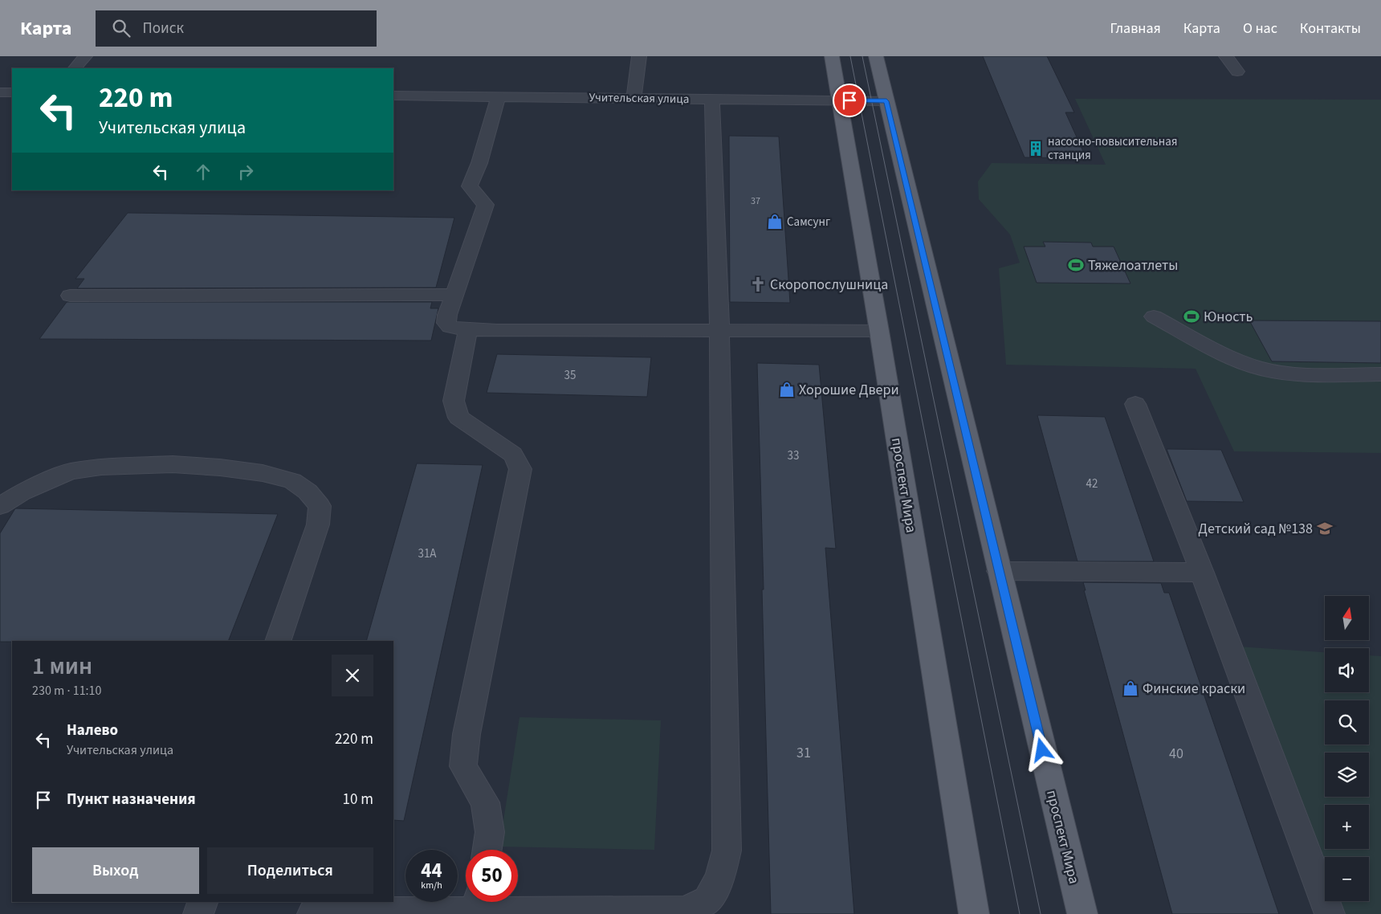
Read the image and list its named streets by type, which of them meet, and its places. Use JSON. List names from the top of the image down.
{
  "streets": {
    "main road": ["проспект Мира"],
    "street": ["Учительская улица"]
  },
  "crossings": [
    ["Учительская улица", "проспект Мира"]
  ],
  "places": {
    "building": ["насосно-повысительная станция"],
    "shop": ["Самсунг", "Хорошие Двери", "Финские краски"],
    "sports": ["Тяжелоатлеты", "Юность"],
    "church": ["Скоропослушница"],
    "school or university": ["Детский сад №138"]
  },
  "house_numbers": [
    "37",
    "35",
    "33",
    "42",
    "31А",
    "31",
    "40"
  ],
  "north": "top",
  "page": {
    "header": "Карта",
    "search": "Поиск",
    "nav": [
      "Главная",
      "Карта",
      "О нас",
      "Контакты"
    ],
    "turn": ["220 m", "Учительская улица"],
    "map_buttons": ["+", "−"],
    "heading": ["1 мин", "230 m · 11:10"],
    "list": [
      {
        "name": "Налево",
        "note": "Учительская улица",
        "value": "220 m"
      },
      {
        "name": "Пункт назначения",
        "value": "10 m"
      }
    ],
    "buttons": ["Выход", "Поделиться"],
    "speed": "44 km/h",
    "limit": "50"
  }
}
